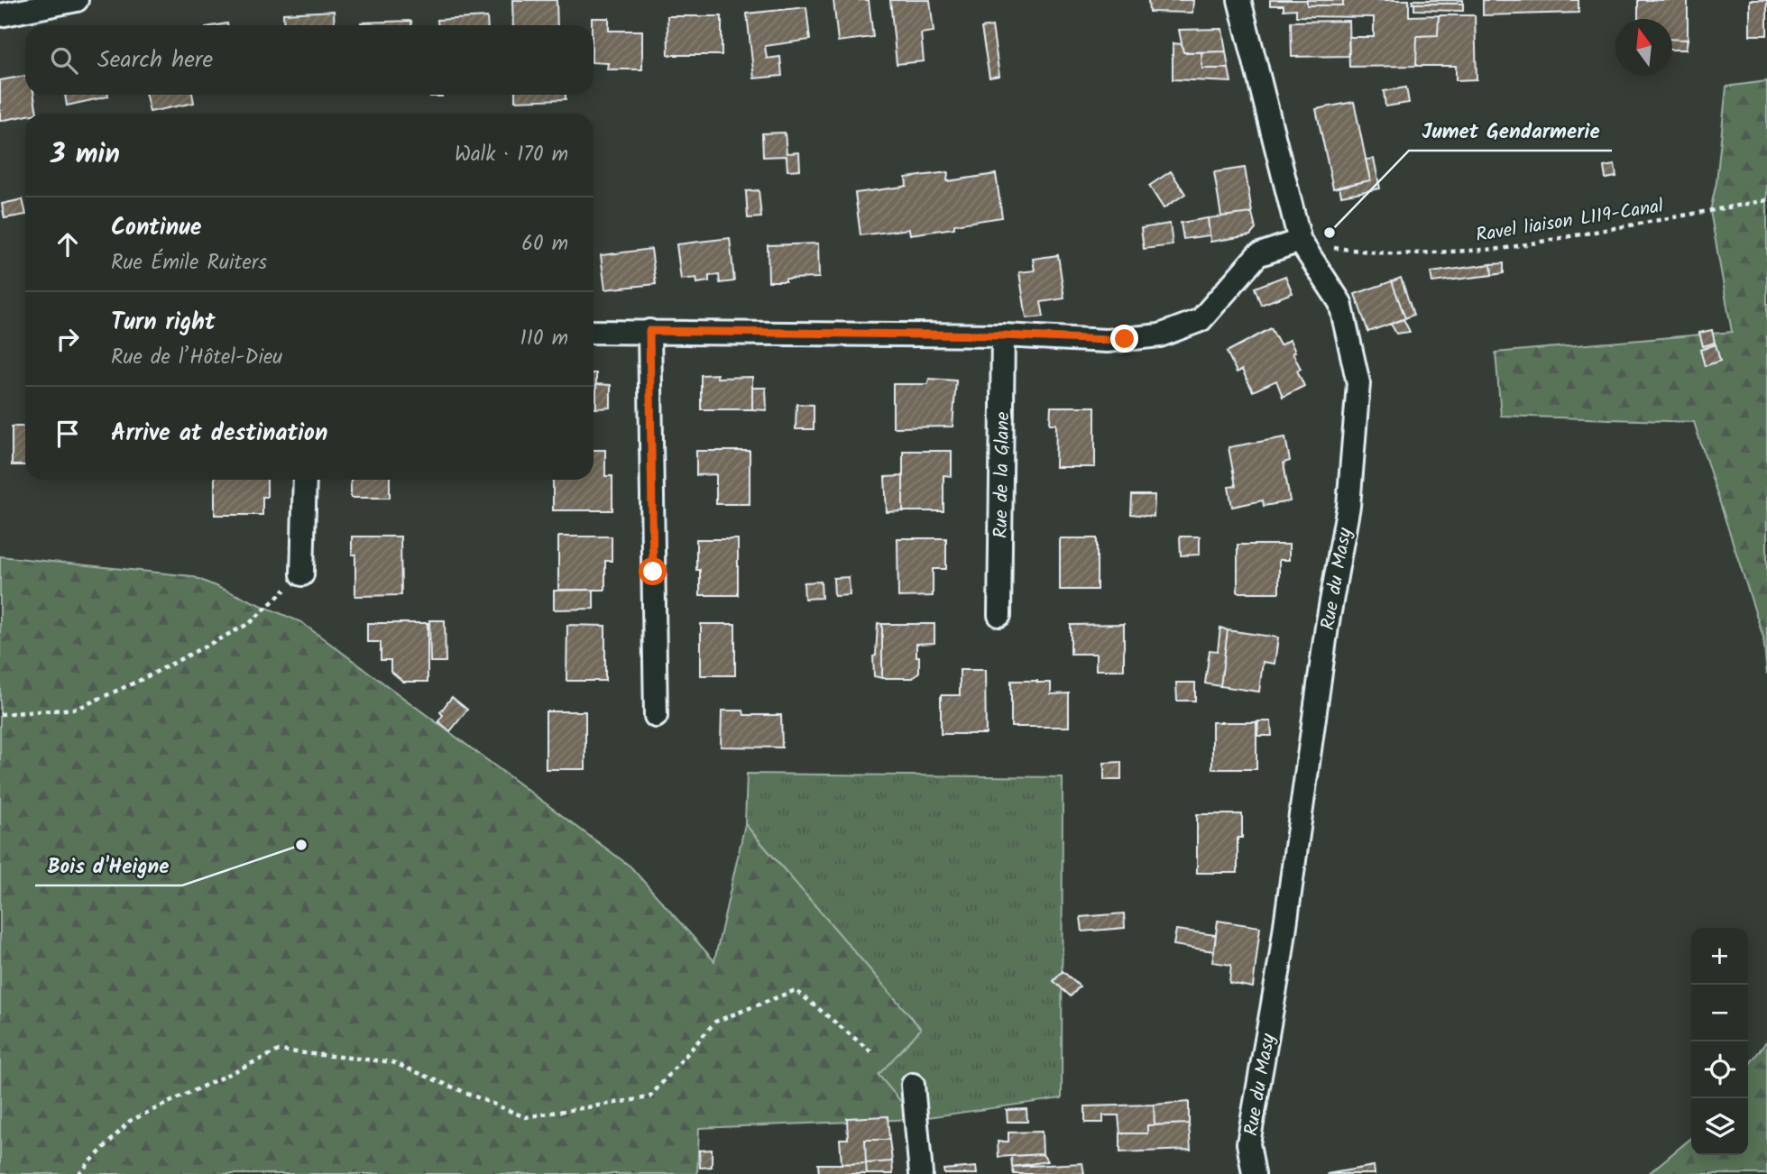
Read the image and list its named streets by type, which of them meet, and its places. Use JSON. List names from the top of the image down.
{
  "streets": {
    "street": ["Rue de la Glane", "Rue du Masy"],
    "path": ["Ravel liaison L119-Canal"]
  },
  "crossings": [
    ["Ravel liaison L119-Canal", "Rue du Masy"]
  ],
  "places": ["Jumet Gendarmerie", "Bois d'Heigne"],
  "north": "top",
  "page": {
    "search": "Search here",
    "heading": ["3 min", "Walk · 170 m"],
    "list": [
      ["Continue", "Rue Émile Ruiters", "60 m"],
      ["Turn right", "Rue de l’Hôtel-Dieu", "110 m"],
      "Arrive at destination"
    ],
    "map_buttons": ["+", "−"]
  }
}
